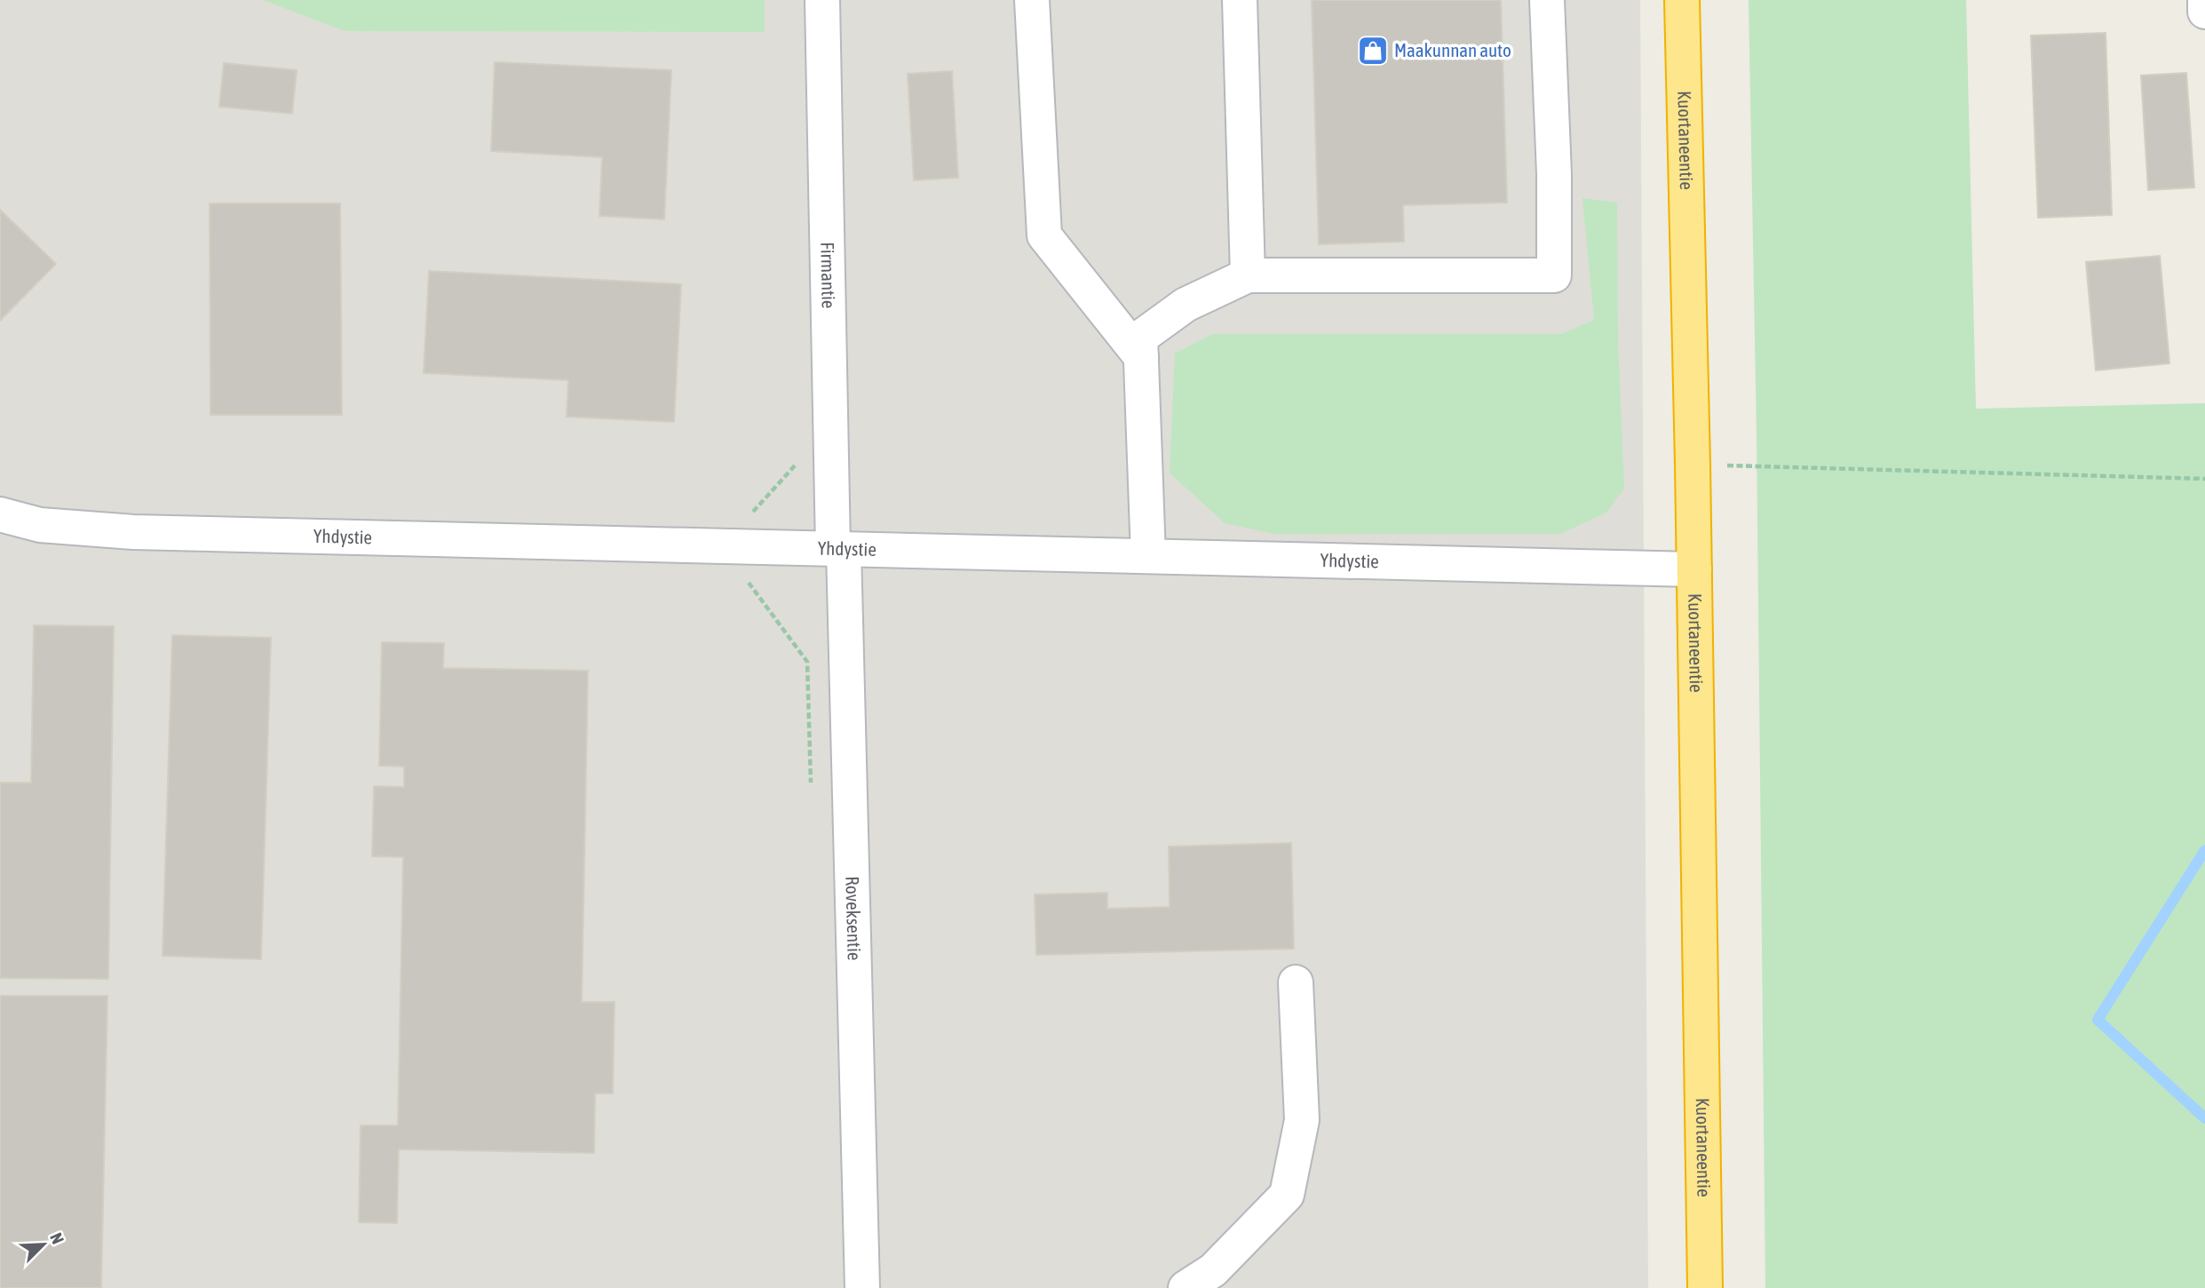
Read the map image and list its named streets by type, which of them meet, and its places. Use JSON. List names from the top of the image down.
{
  "streets": {
    "highway": ["Kuortaneentie"],
    "street": ["Firmantie", "Yhdystie", "Roveksentie"]
  },
  "crossings": [
    ["Kuortaneentie", "Yhdystie"],
    ["Firmantie", "Yhdystie"],
    ["Firmantie", "Roveksentie"],
    ["Yhdystie", "Roveksentie"]
  ],
  "places": {
    "shop": ["Maakunnan auto"]
  },
  "north": "top right"
}
